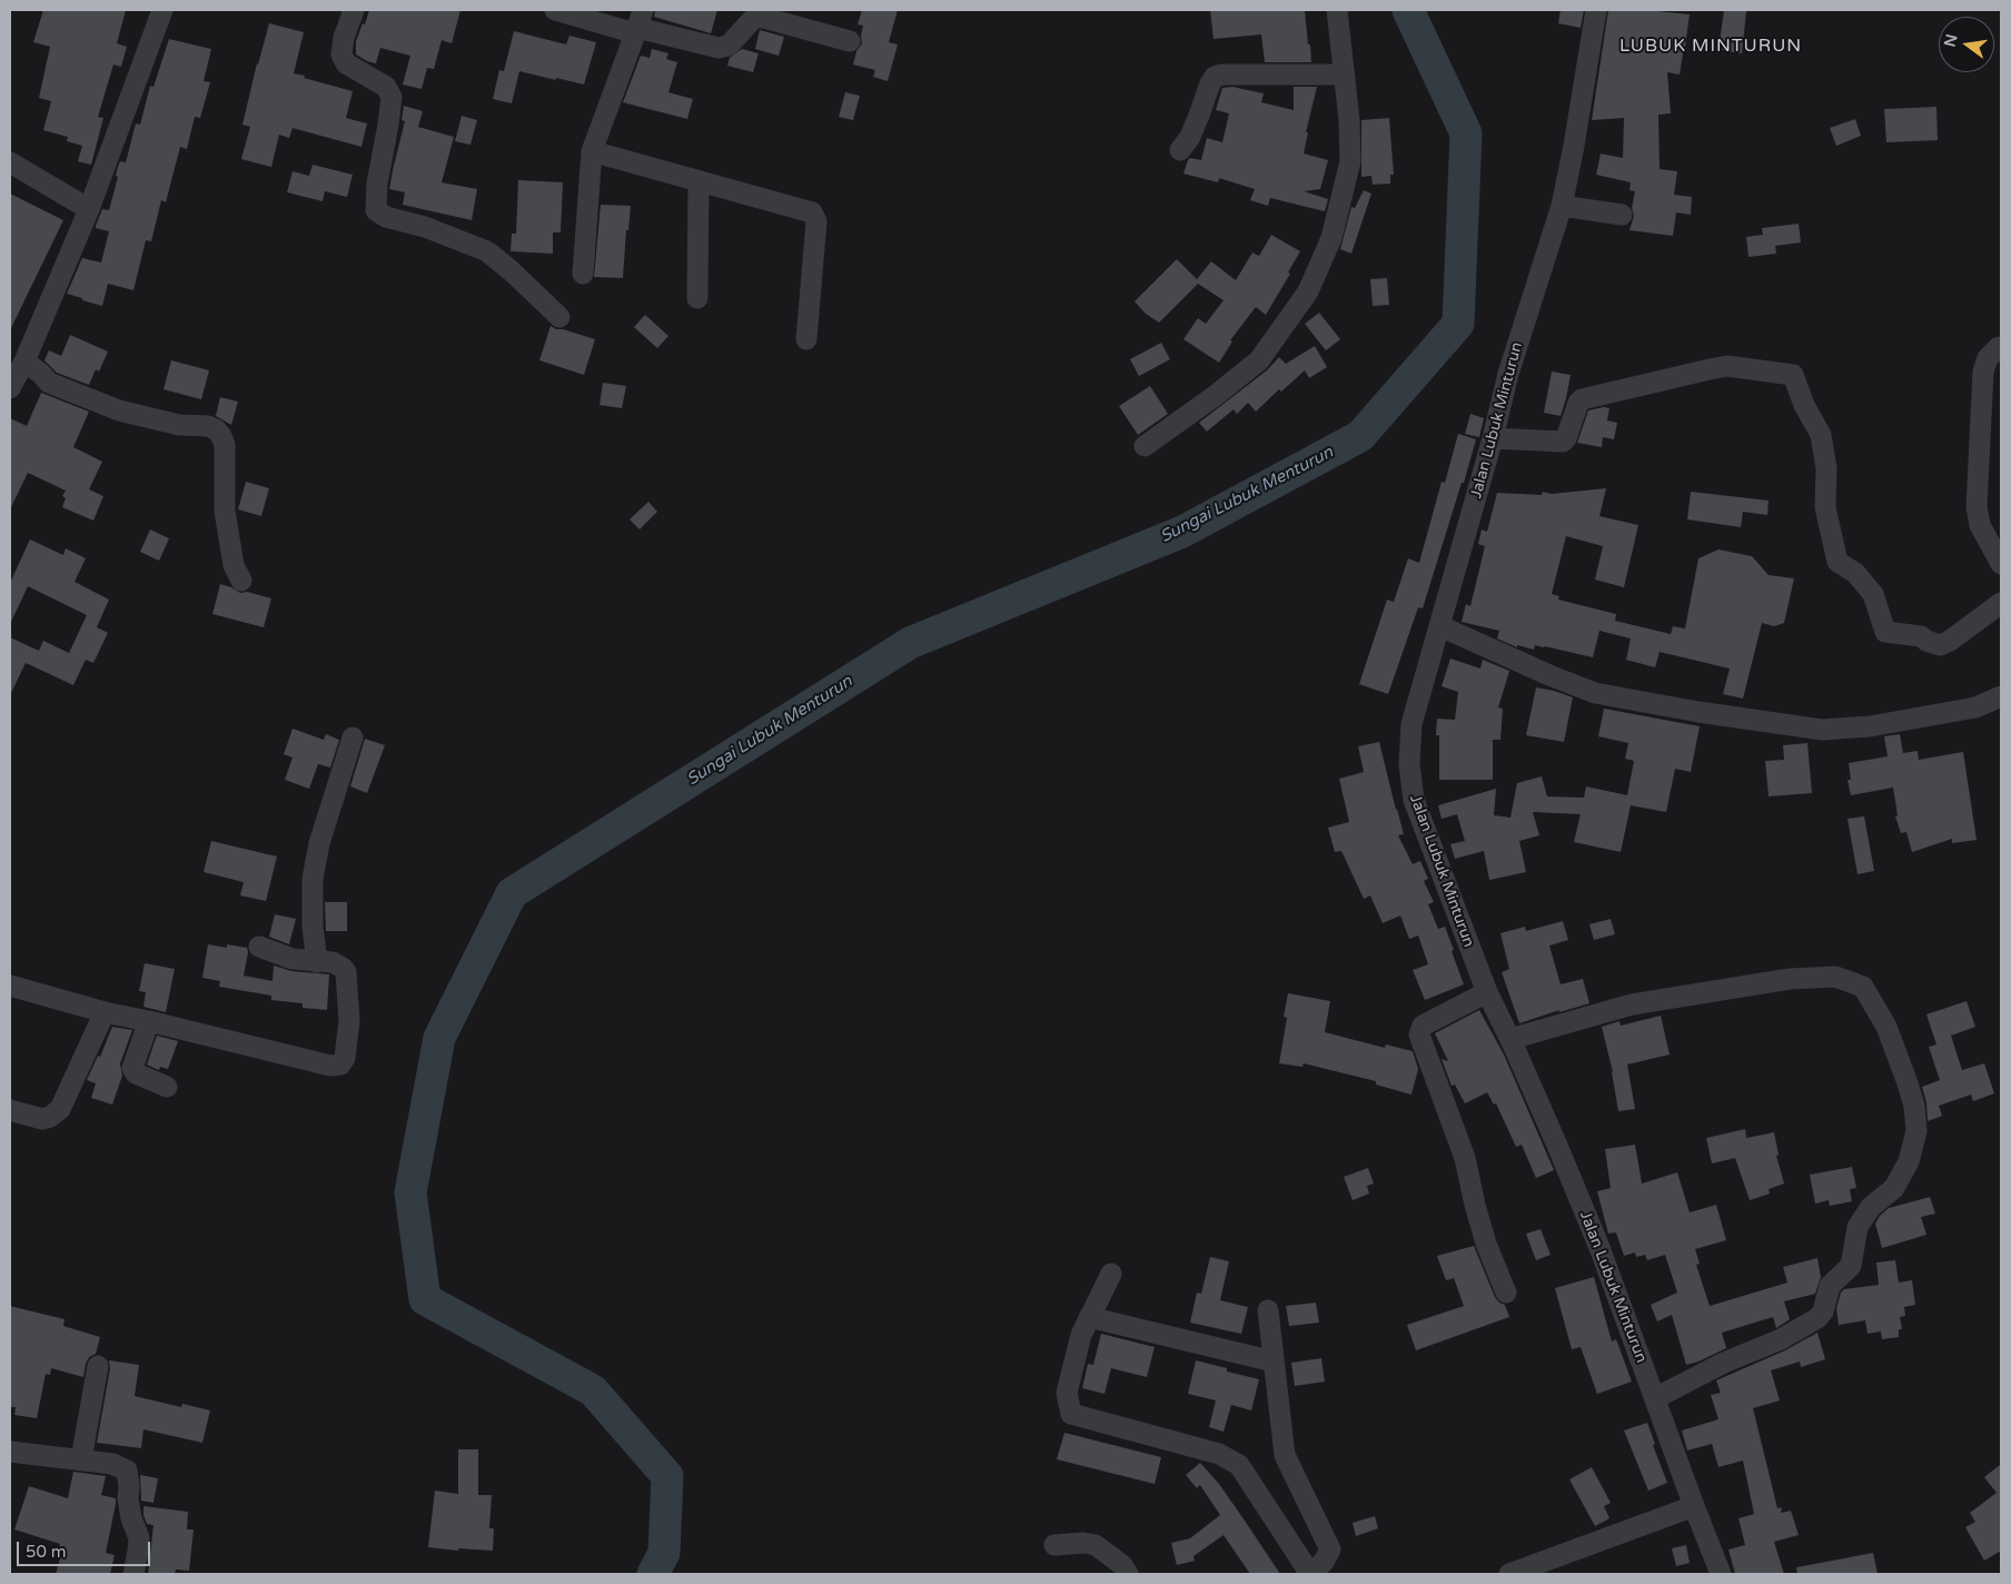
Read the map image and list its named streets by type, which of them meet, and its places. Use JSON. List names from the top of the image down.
{
  "streets": {
    "street": ["Jalan Lubuk Minturun"]
  },
  "districts": ["LUBUK MINTURUN"],
  "water": ["Sungai Lubuk Menturun"],
  "scale_bar": "50 m",
  "north": "left"
}
